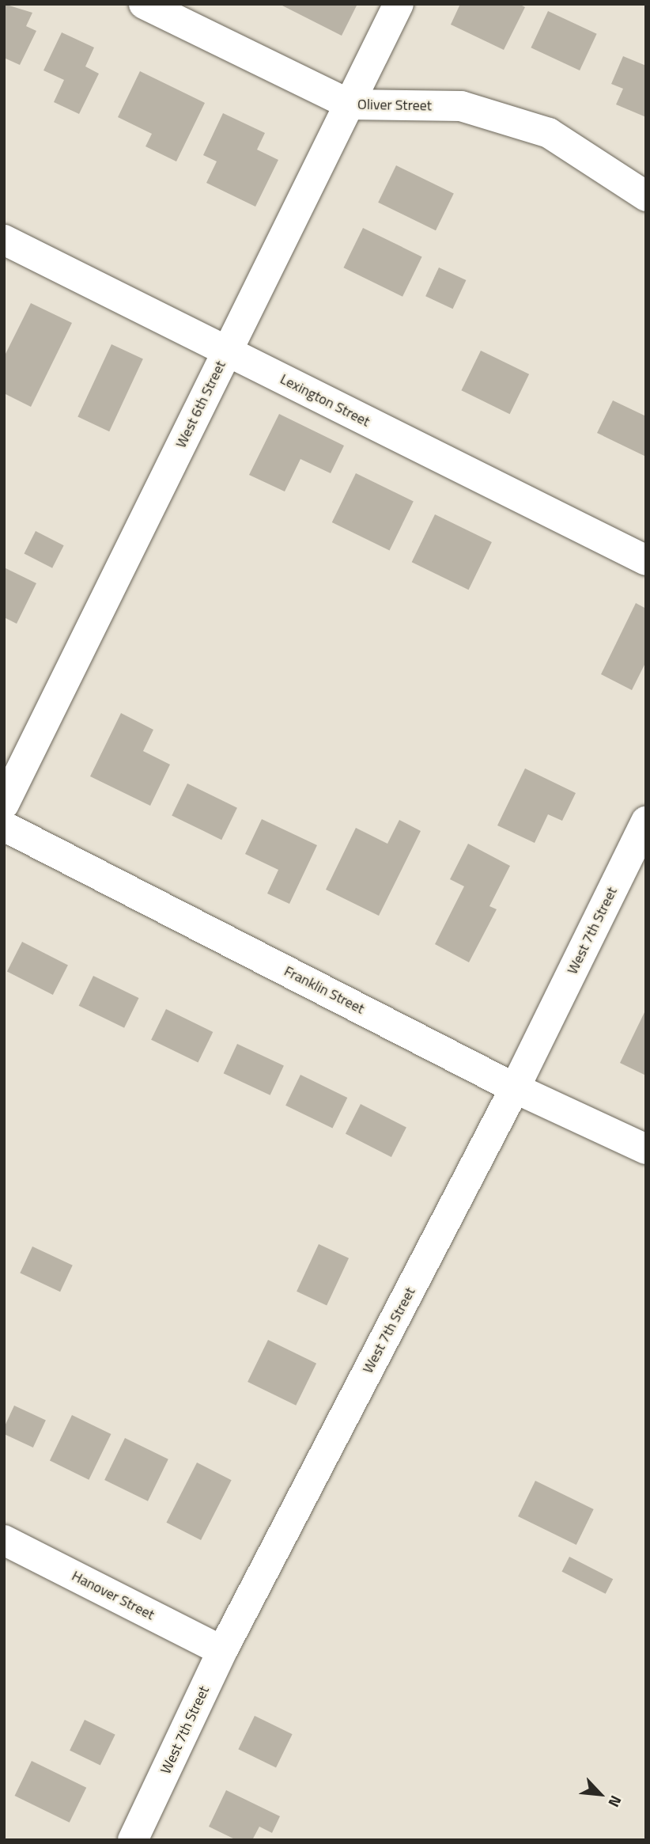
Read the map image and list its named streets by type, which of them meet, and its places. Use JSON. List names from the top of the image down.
{
  "streets": {
    "street": [
      "Oliver Street",
      "Lexington Street",
      "West 6th Street",
      "West 7th Street",
      "Franklin Street",
      "Hanover Street"
    ]
  },
  "crossings": [
    ["Oliver Street", "West 6th Street"],
    ["Lexington Street", "West 6th Street"],
    ["West 7th Street", "Franklin Street"],
    ["West 7th Street", "Hanover Street"]
  ],
  "north": "bottom right"
}
